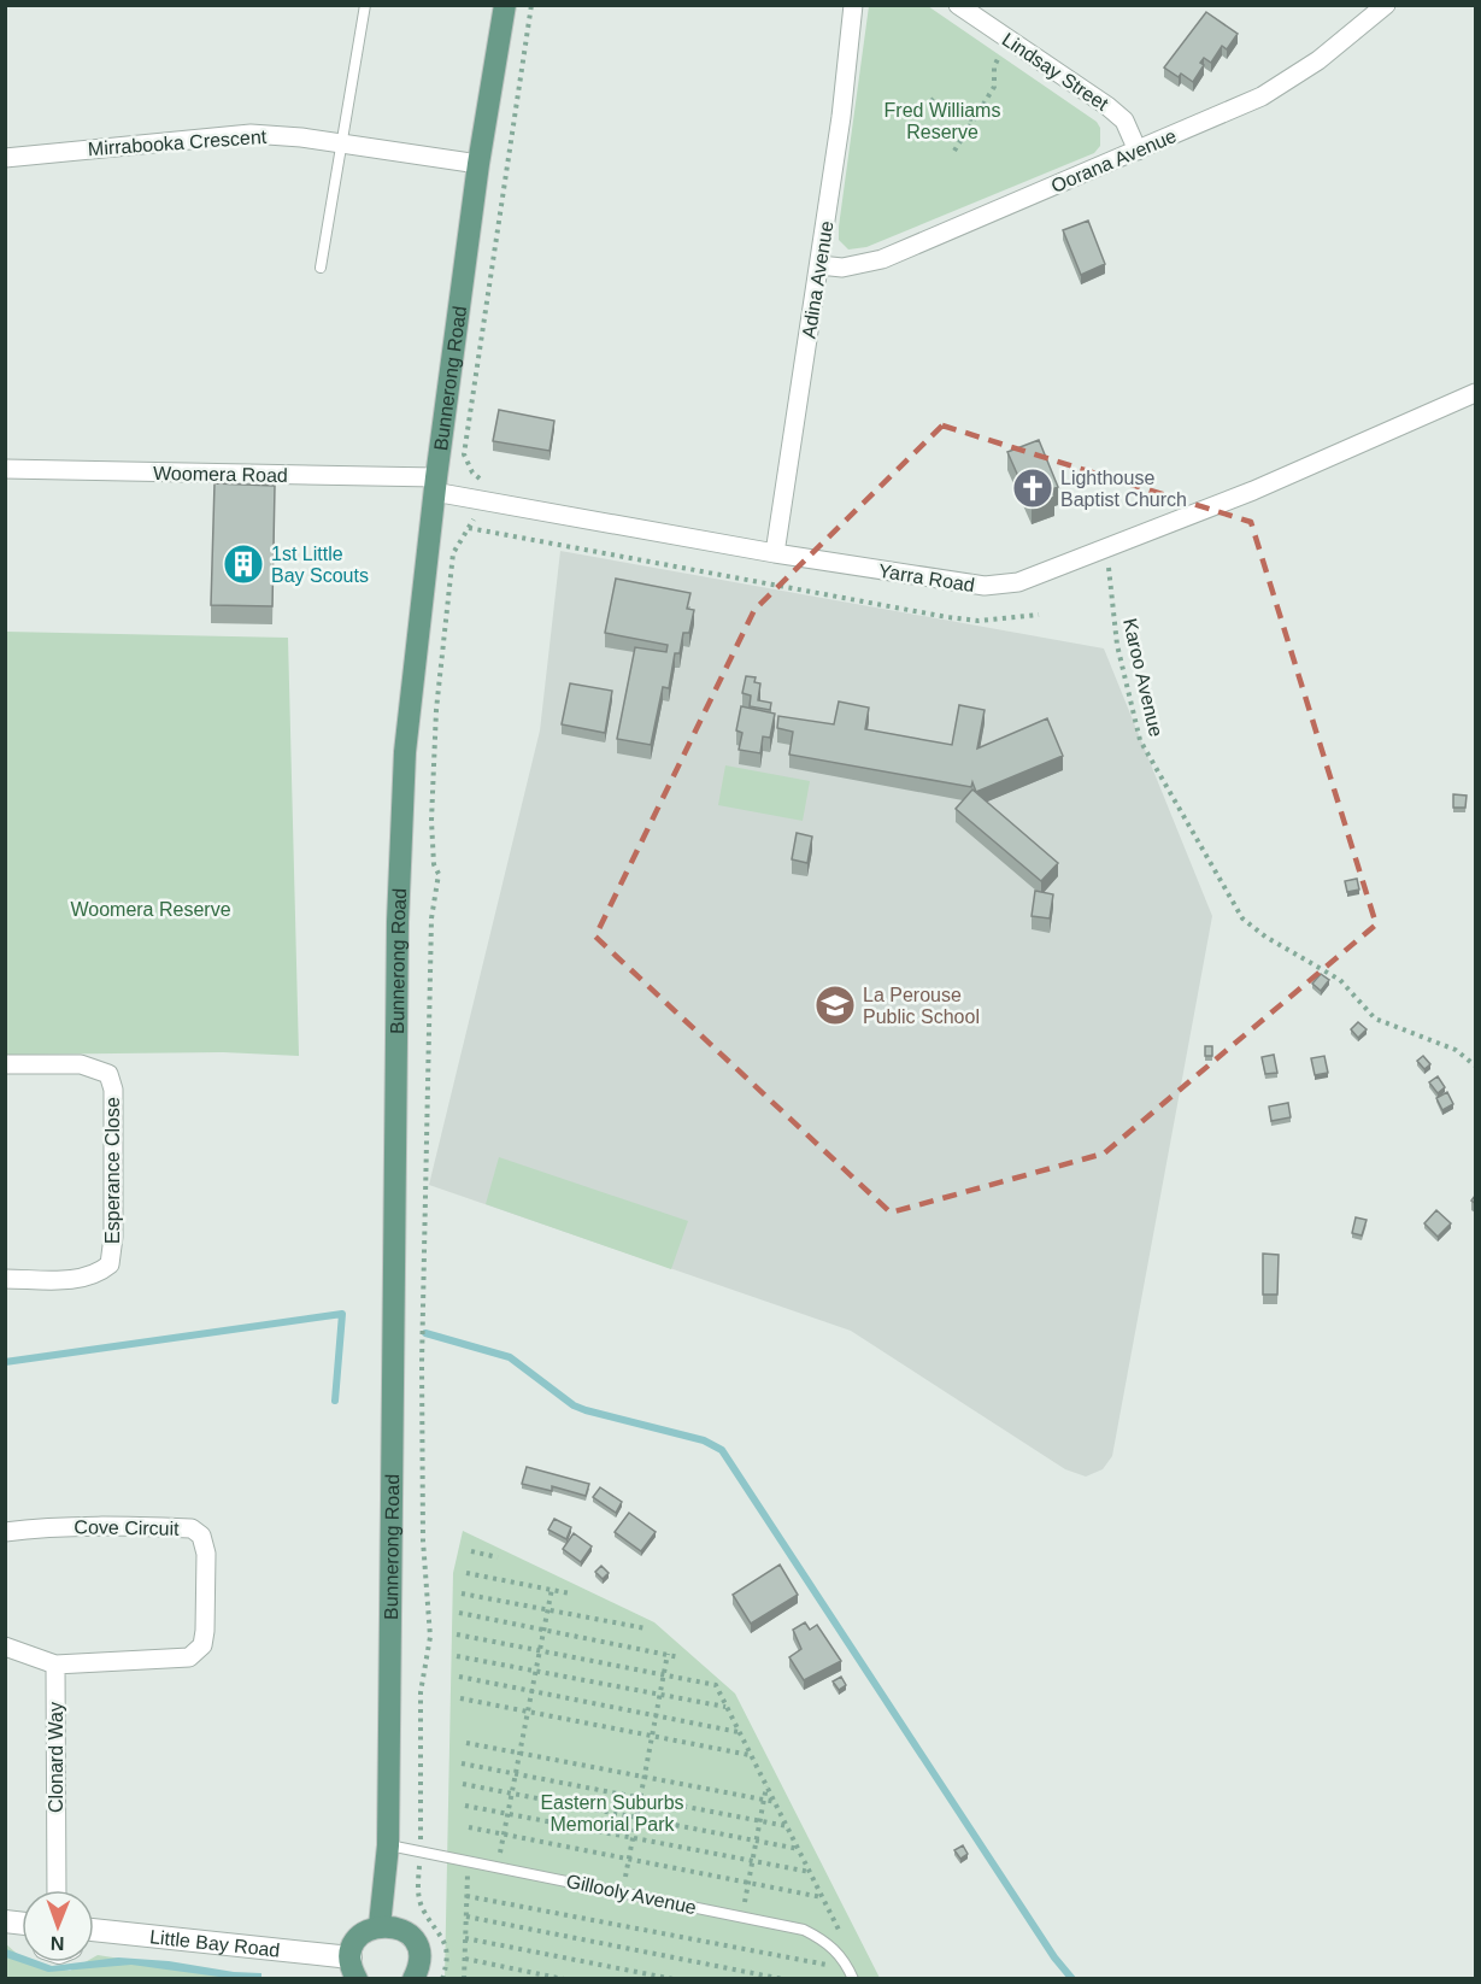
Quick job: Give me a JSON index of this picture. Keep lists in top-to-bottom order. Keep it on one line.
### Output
{"streets":{"main road":["Bunnerong Road"],"street":["Lindsay Street","Mirrabooka Crescent","Oorana Avenue","Adina Avenue","Woomera Road","Yarra Road","Esperance Close","Cove Circuit","Clonard Way","Little Bay Road"],"lane":["Gillooly Avenue"],"path":["Karoo Avenue"]},"crossings":[["Lindsay Street","Oorana Avenue"],["Mirrabooka Crescent","Bunnerong Road"],["Oorana Avenue","Adina Avenue"],["Adina Avenue","Yarra Road"],["Bunnerong Road","Woomera Road"],["Bunnerong Road","Yarra Road"],["Bunnerong Road","Gillooly Avenue"],["Woomera Road","Yarra Road"],["Yarra Road","Karoo Avenue"],["Cove Circuit","Clonard Way"]],"parks":["Fred Williams Reserve","Woomera Reserve","Eastern Suburbs Memorial Park"],"places":{"church":["Lighthouse Baptist Church"],"building":["1st Little Bay Scouts"],"school or university":["La Perouse Public School"]},"north":"bottom"}
